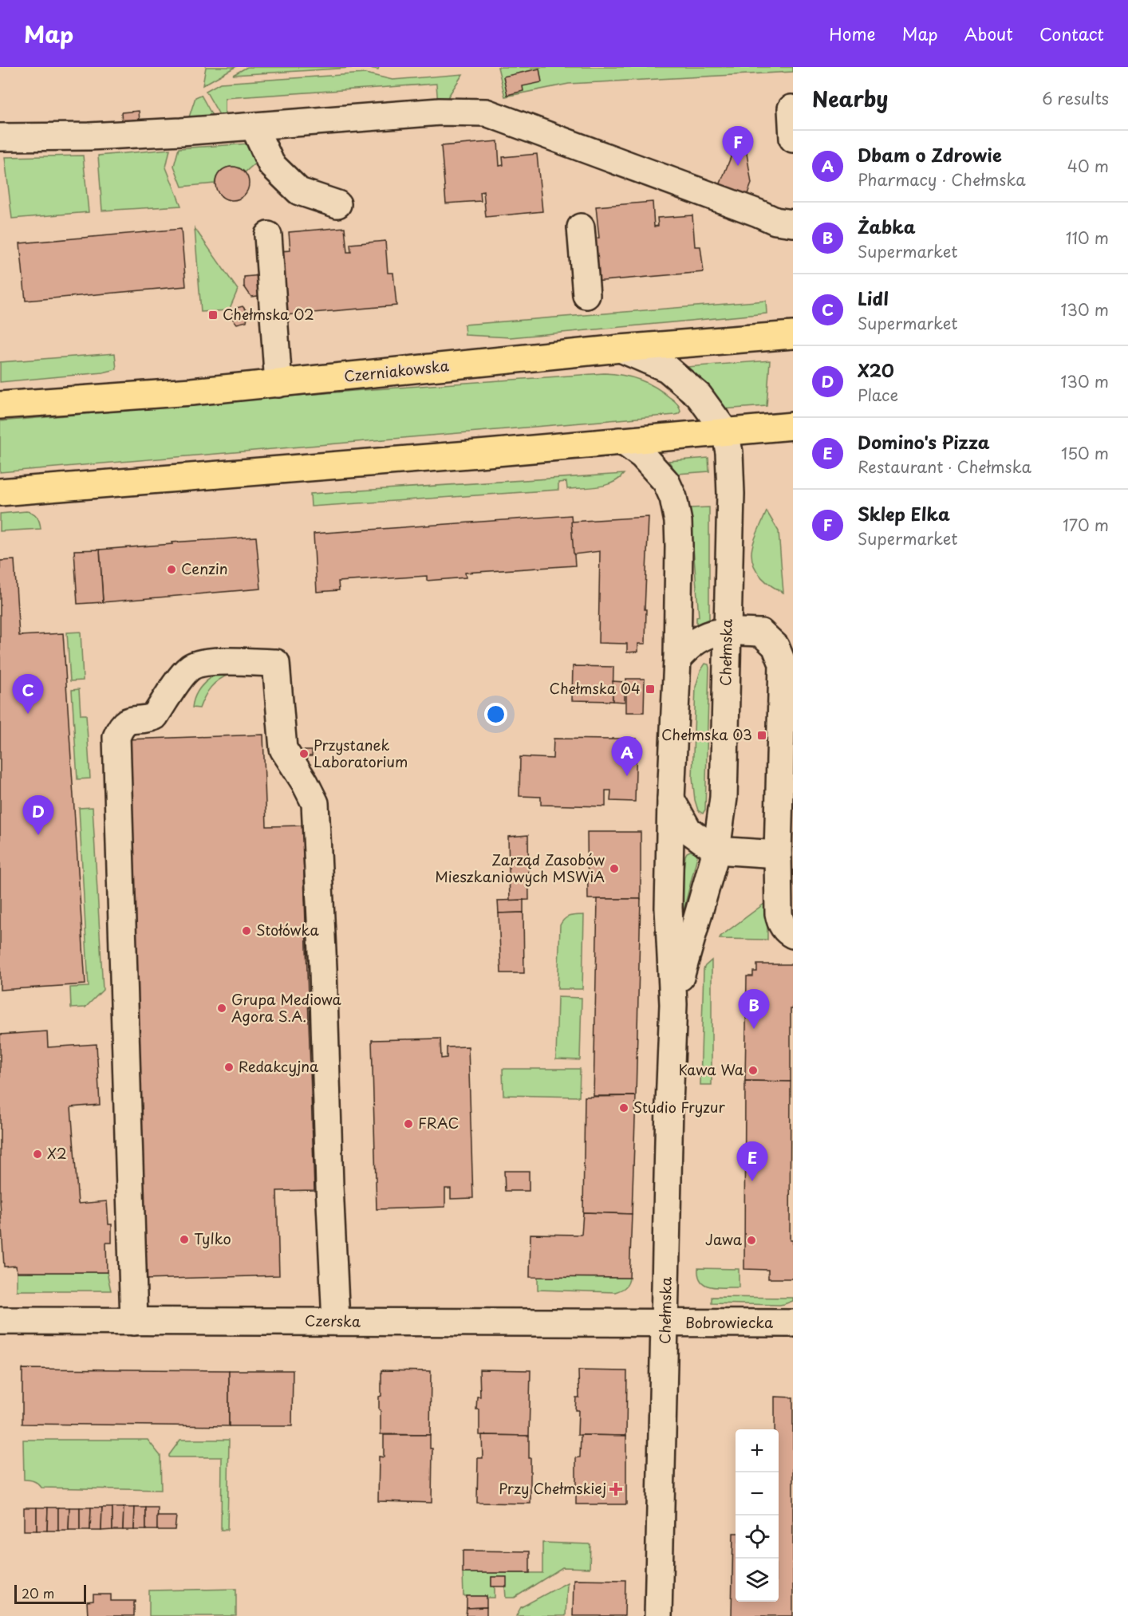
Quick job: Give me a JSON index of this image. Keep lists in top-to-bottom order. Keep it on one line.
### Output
{"streets":{"main road":["Czerniakowska"],"street":["Chełmska","Czerska","Bobrowiecka"]},"crossings":[["Czerniakowska","Chełmska"],["Chełmska","Czerska"],["Chełmska","Bobrowiecka"],["Czerska","Bobrowiecka"]],"places":{"transit":["Chełmska 02","Chełmska 04","Chełmska 03"],"other":["Cenzin","Przystanek Laboratorium","Zarząd Zasobów Mieszkaniowych MSWiA","Stołówka","Grupa Mediowa Agora S.A.","Redakcyjna","Kawa Wa","Studio Fryzur","FRAC","X2","Tylko","Jawa"],"health":["Przy Chełmskiej"]},"scale_bar":"20 m","page":{"header":"Map","nav":["Home","Map","About","Contact"],"heading":["Nearby","6 results"],"pins":["F","C","A","D","B","E"],"list":[{"mark":"A","name":"Dbam o Zdrowie","note":"Pharmacy · Chełmska","value":"40 m"},{"mark":"B","name":"Żabka","note":"Supermarket","value":"110 m"},{"mark":"C","name":"Lidl","note":"Supermarket","value":"130 m"},{"mark":"D","name":"X20","note":"Place","value":"130 m"},{"mark":"E","name":"Domino's Pizza","note":"Restaurant · Chełmska","value":"150 m"},{"mark":"F","name":"Sklep Elka","note":"Supermarket","value":"170 m"}],"map_buttons":["+","−"],"scale":"20 m"}}
